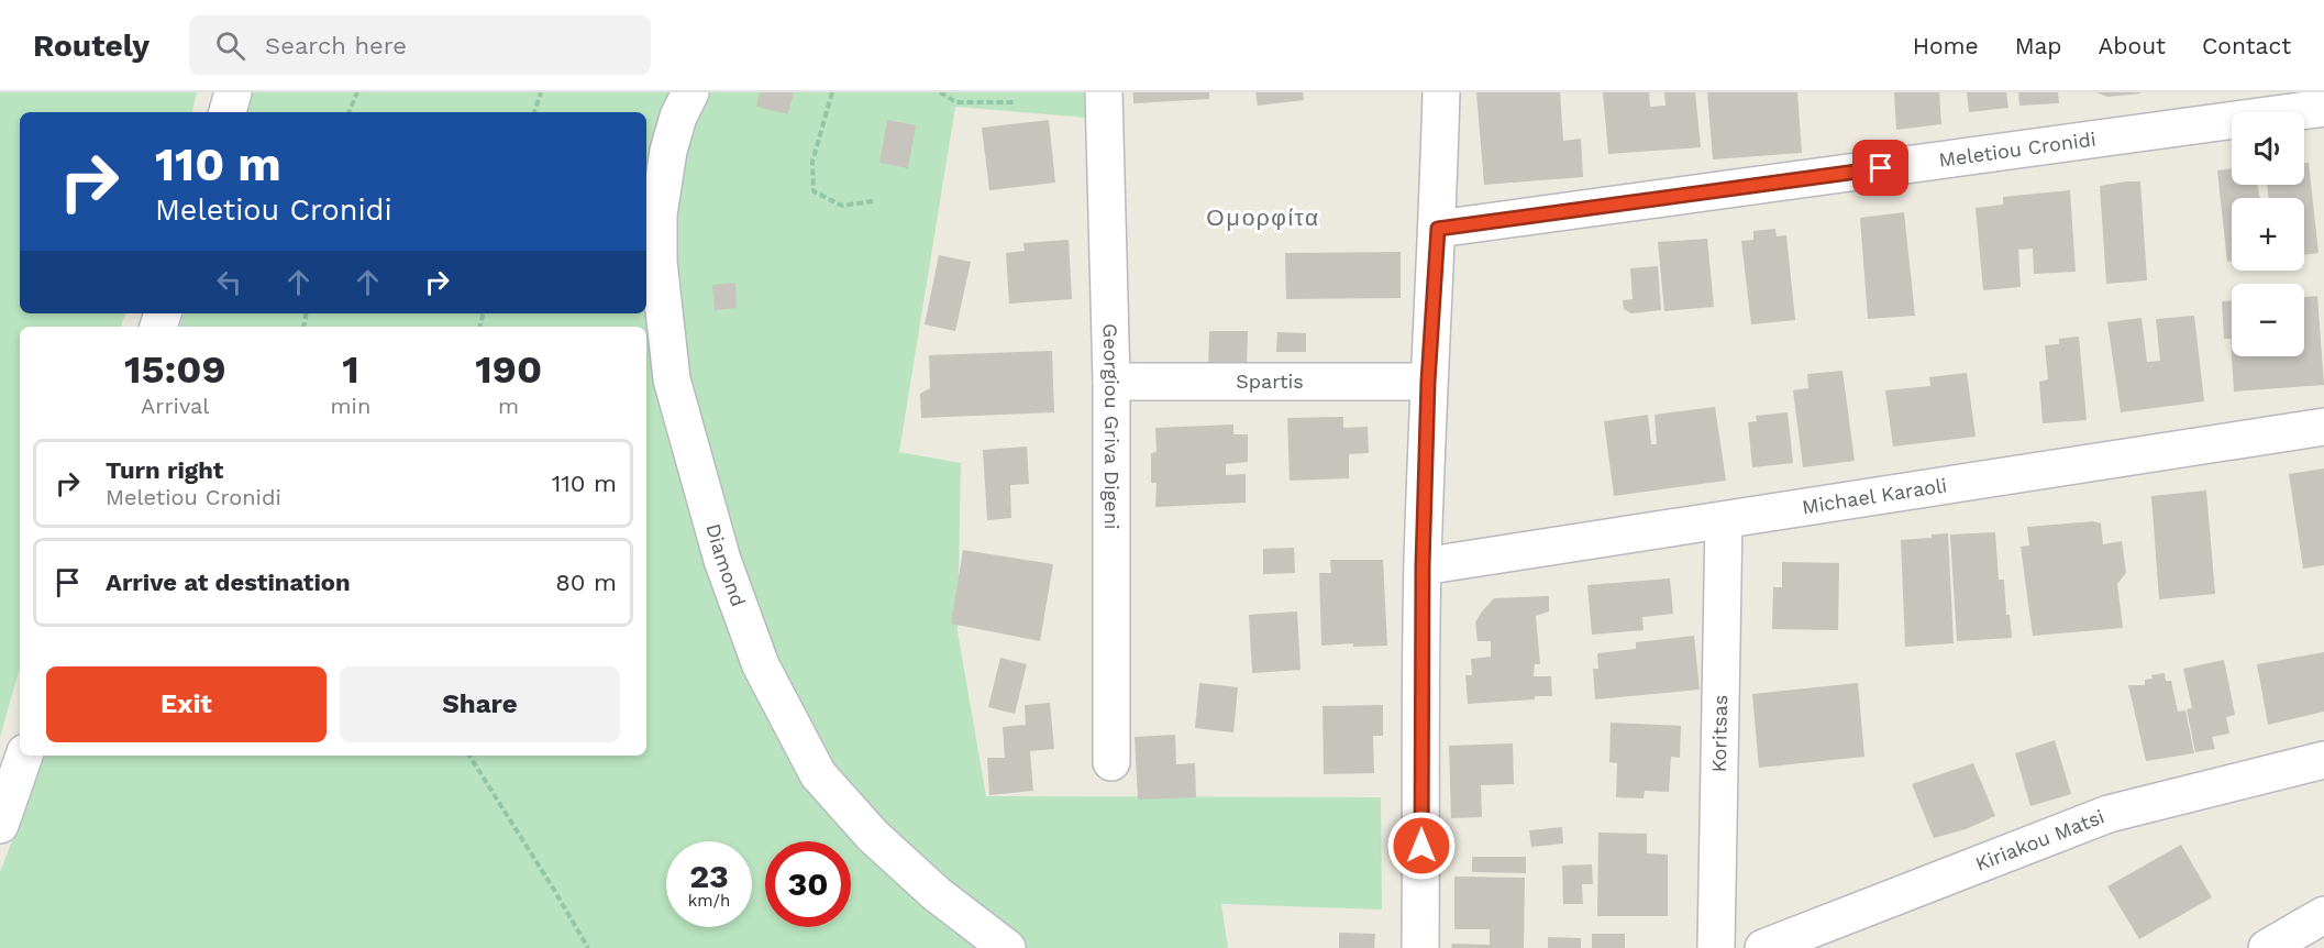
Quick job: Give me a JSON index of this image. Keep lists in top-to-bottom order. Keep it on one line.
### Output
{"streets":{"street":["Meletiou Cronidi","Spartis","Georgiou Griva Digeni","Michael Karaoli","Diamond","Koritsas","Kiriakou Matsi"]},"crossings":[["Spartis","Georgiou Griva Digeni"],["Michael Karaoli","Koritsas"]],"districts":["Ομορφίτα"],"page":{"header":"Routely","search":"Search here","nav":["Home","Map","About","Contact"],"map_buttons":["+","−"],"turn":["110 m","Meletiou Cronidi"],"eta":["15:09","Arrival","1","min","190","m"],"list":[{"name":"Turn right","note":"Meletiou Cronidi","value":"110 m"},{"name":"Arrive at destination","value":"80 m"}],"buttons":["Exit","Share"],"speed":"23 km/h","limit":"30"}}
